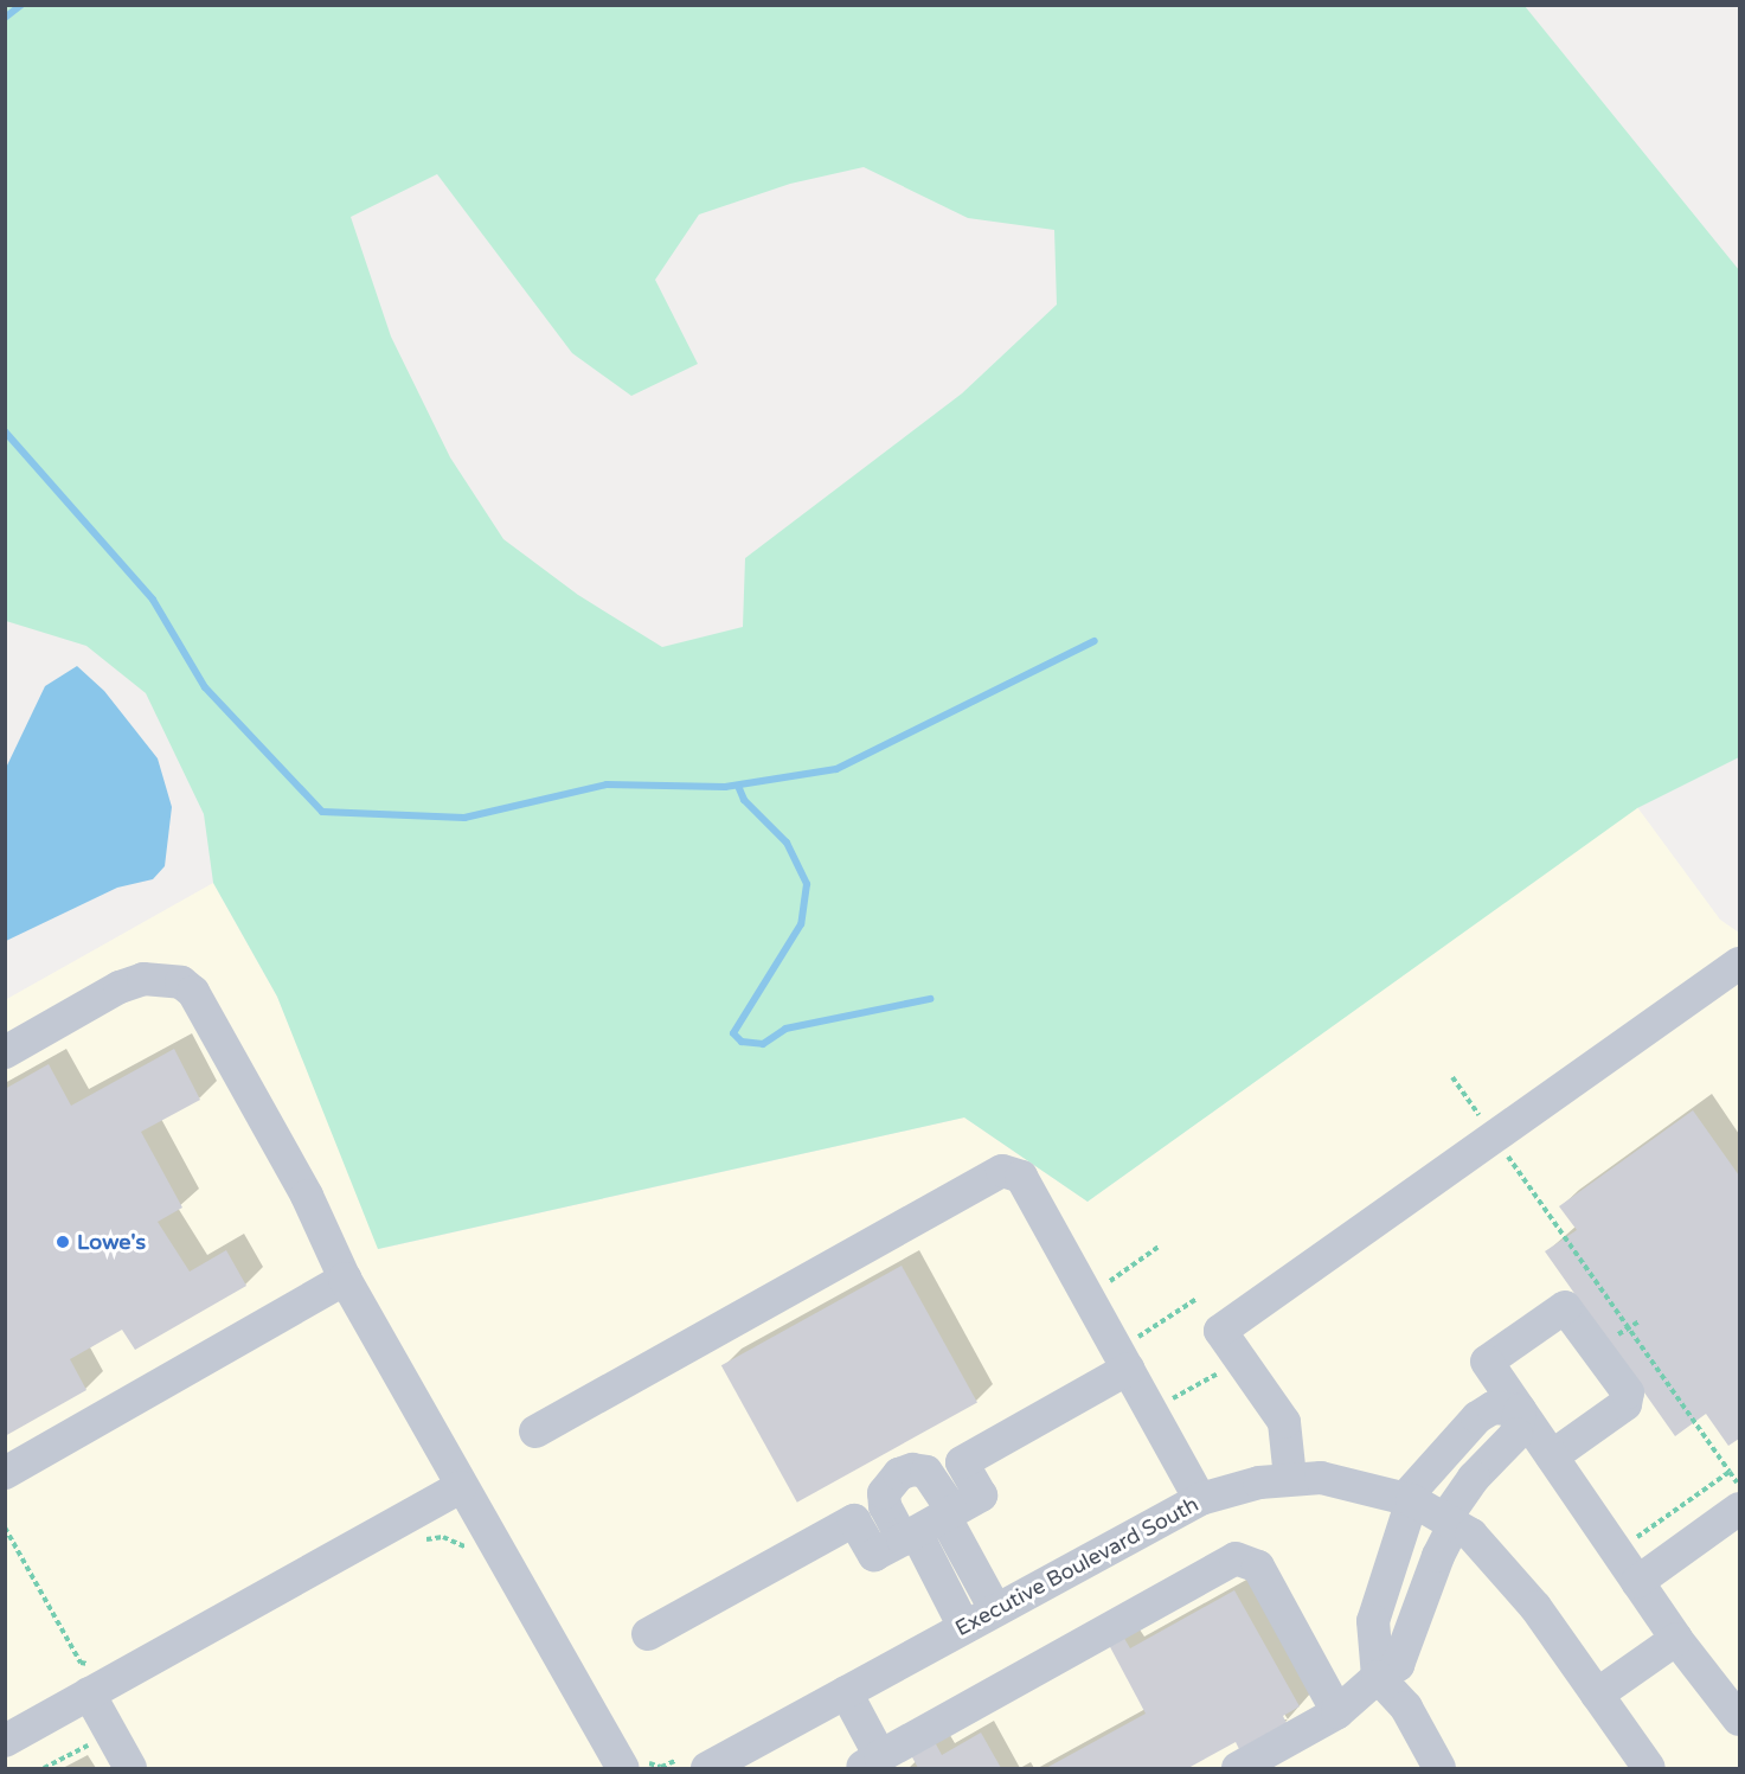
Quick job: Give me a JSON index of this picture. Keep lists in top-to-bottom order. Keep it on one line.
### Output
{"streets":{"street":["Executive Boulevard South"]},"places":["Lowe's"]}
